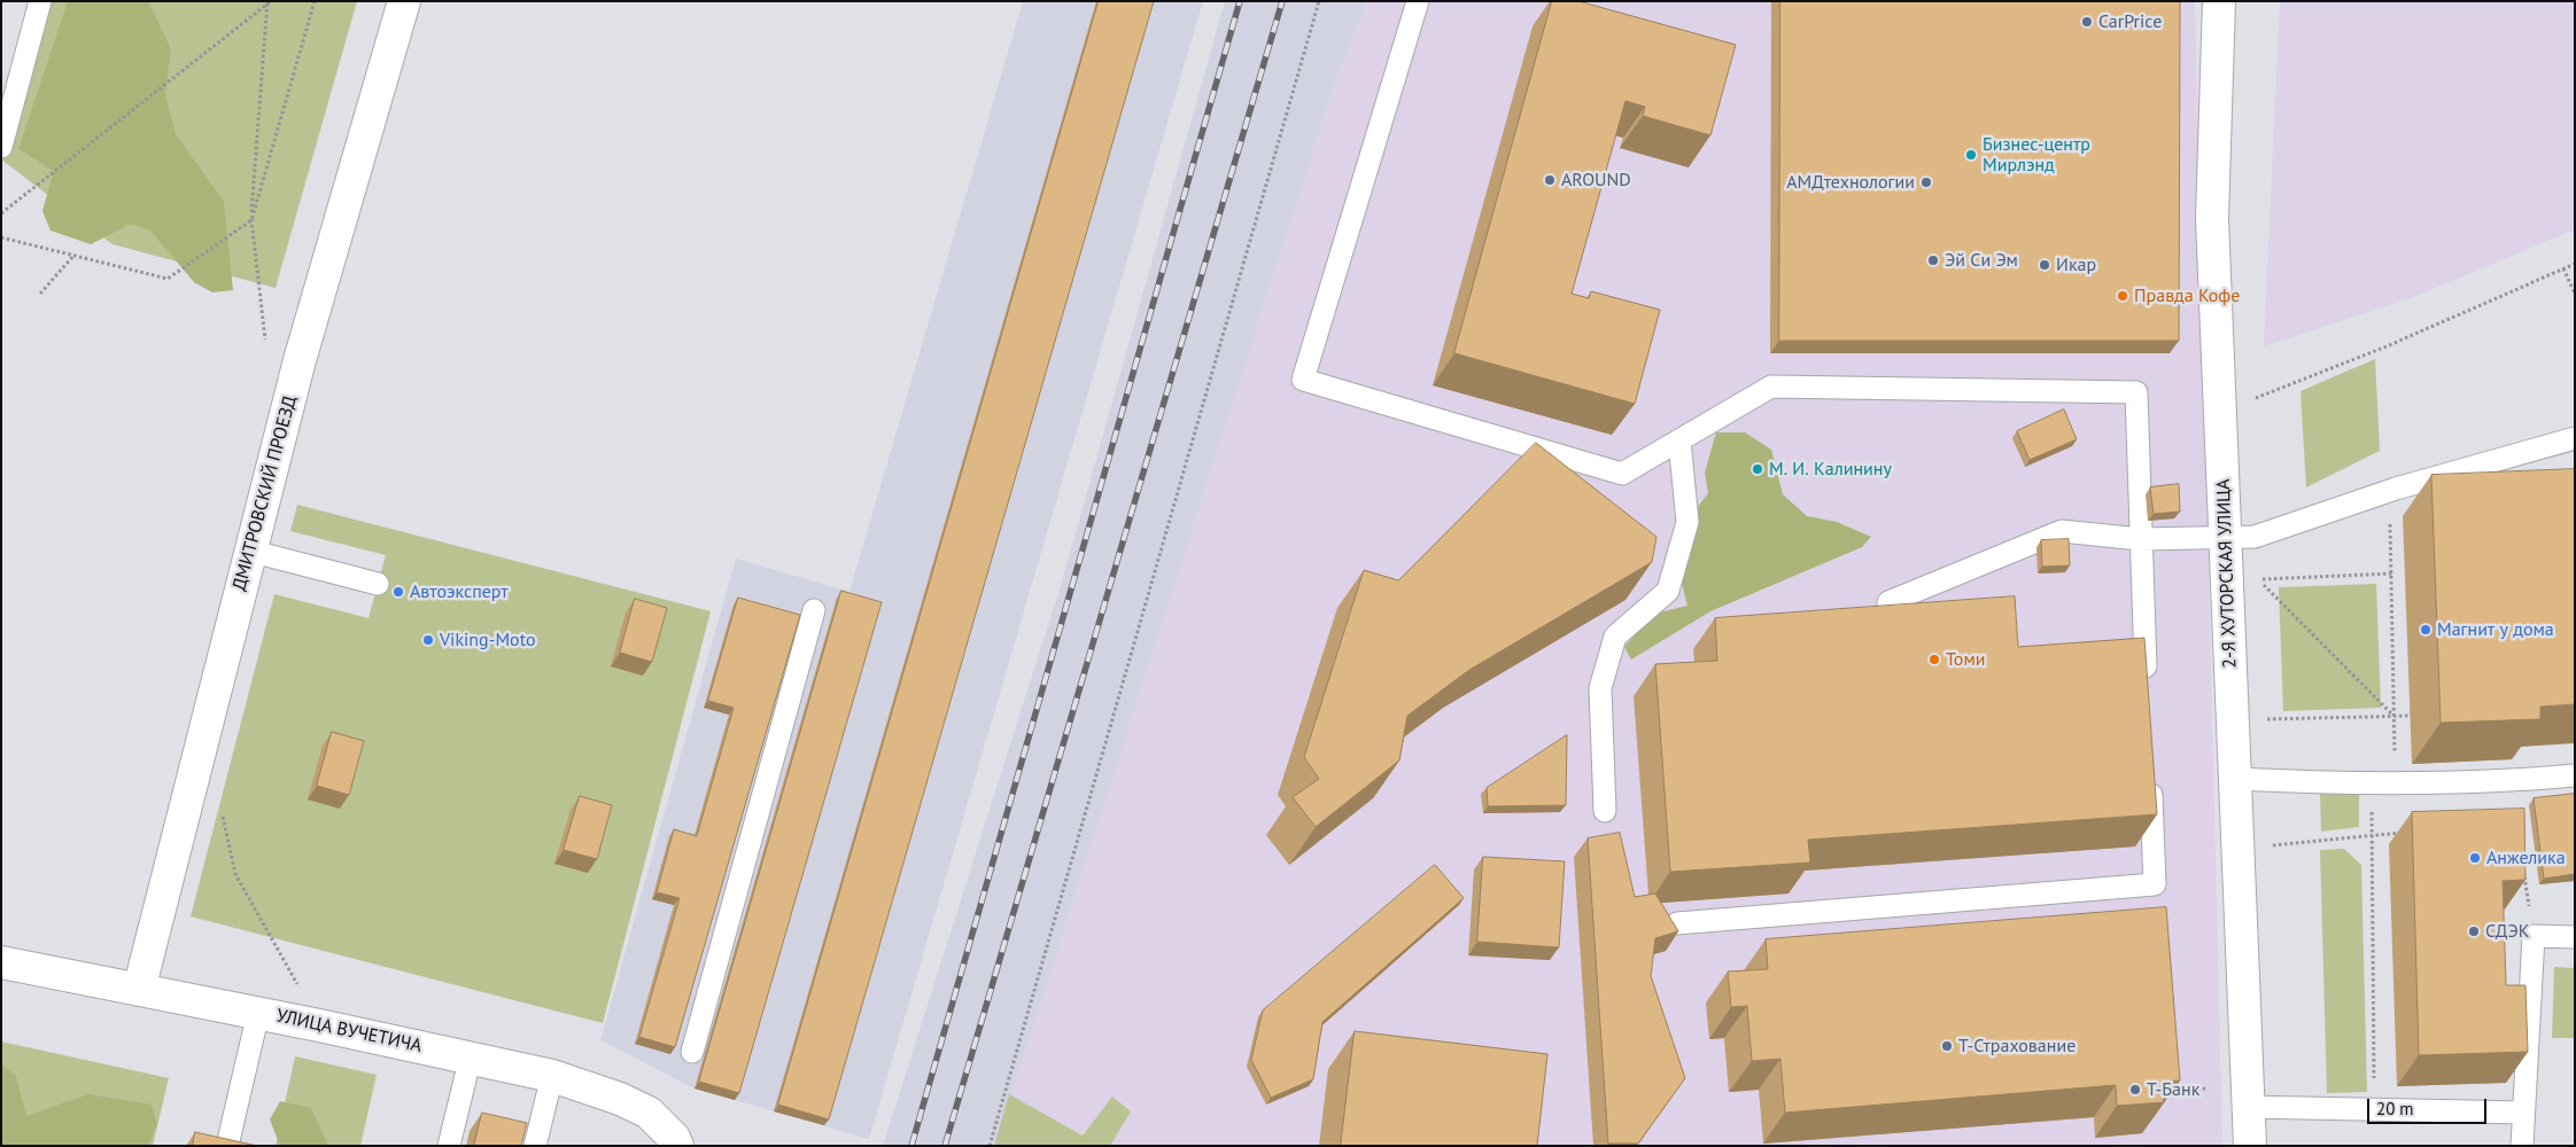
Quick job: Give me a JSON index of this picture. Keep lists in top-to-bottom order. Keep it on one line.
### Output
{"streets":{"street":["ДМИТРОВСКИЙ ПРОЕЗД","2-Я ХУТОРСКАЯ УЛИЦА","УЛИЦА ВУЧЕТИЧА"]},"crossings":[["ДМИТРОВСКИЙ ПРОЕЗД","УЛИЦА ВУЧЕТИЧА"]],"places":["CarPrice","Бизнес-центр Мирлэнд","AROUND","АМДтехнологии","Эй Си Эм","Икар","Правда Кофе","М. И. Калинину","Автоэксперт","Магнит у дома","Viking-Moto","Томи","Анжелика","СДЭК","Т‑Страхование","Т-Банк"],"scale_bar":"20 m"}
